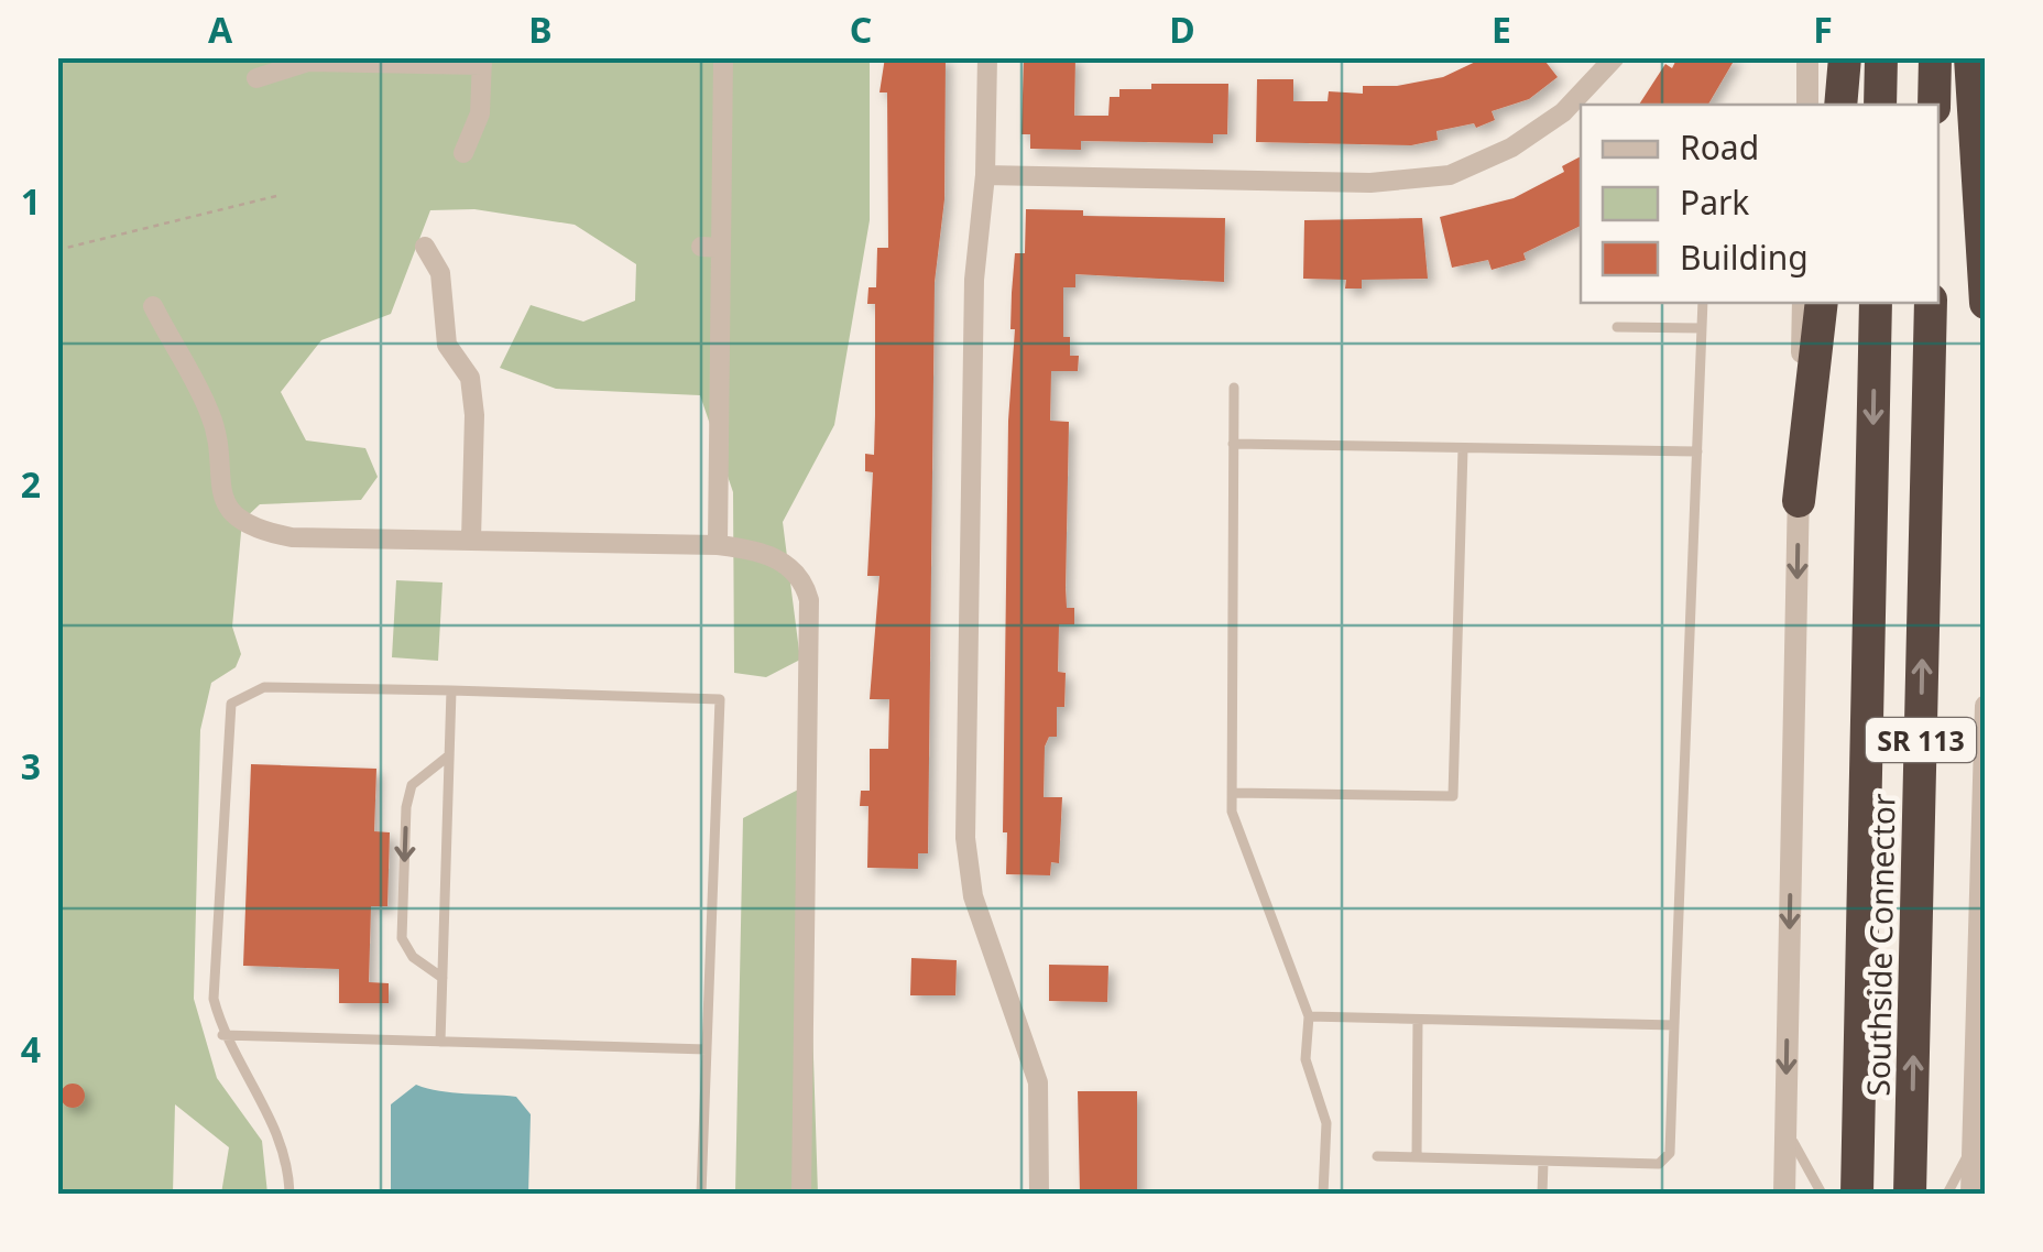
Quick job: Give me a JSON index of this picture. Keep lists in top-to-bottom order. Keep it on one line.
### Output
{"streets":{"highway":["SR 113","Southside Connector"]},"legend":["Road","Park","Building"],"grid":{"columns":["A","B","C","D","E","F"],"rows":["1","2","3","4"]}}
